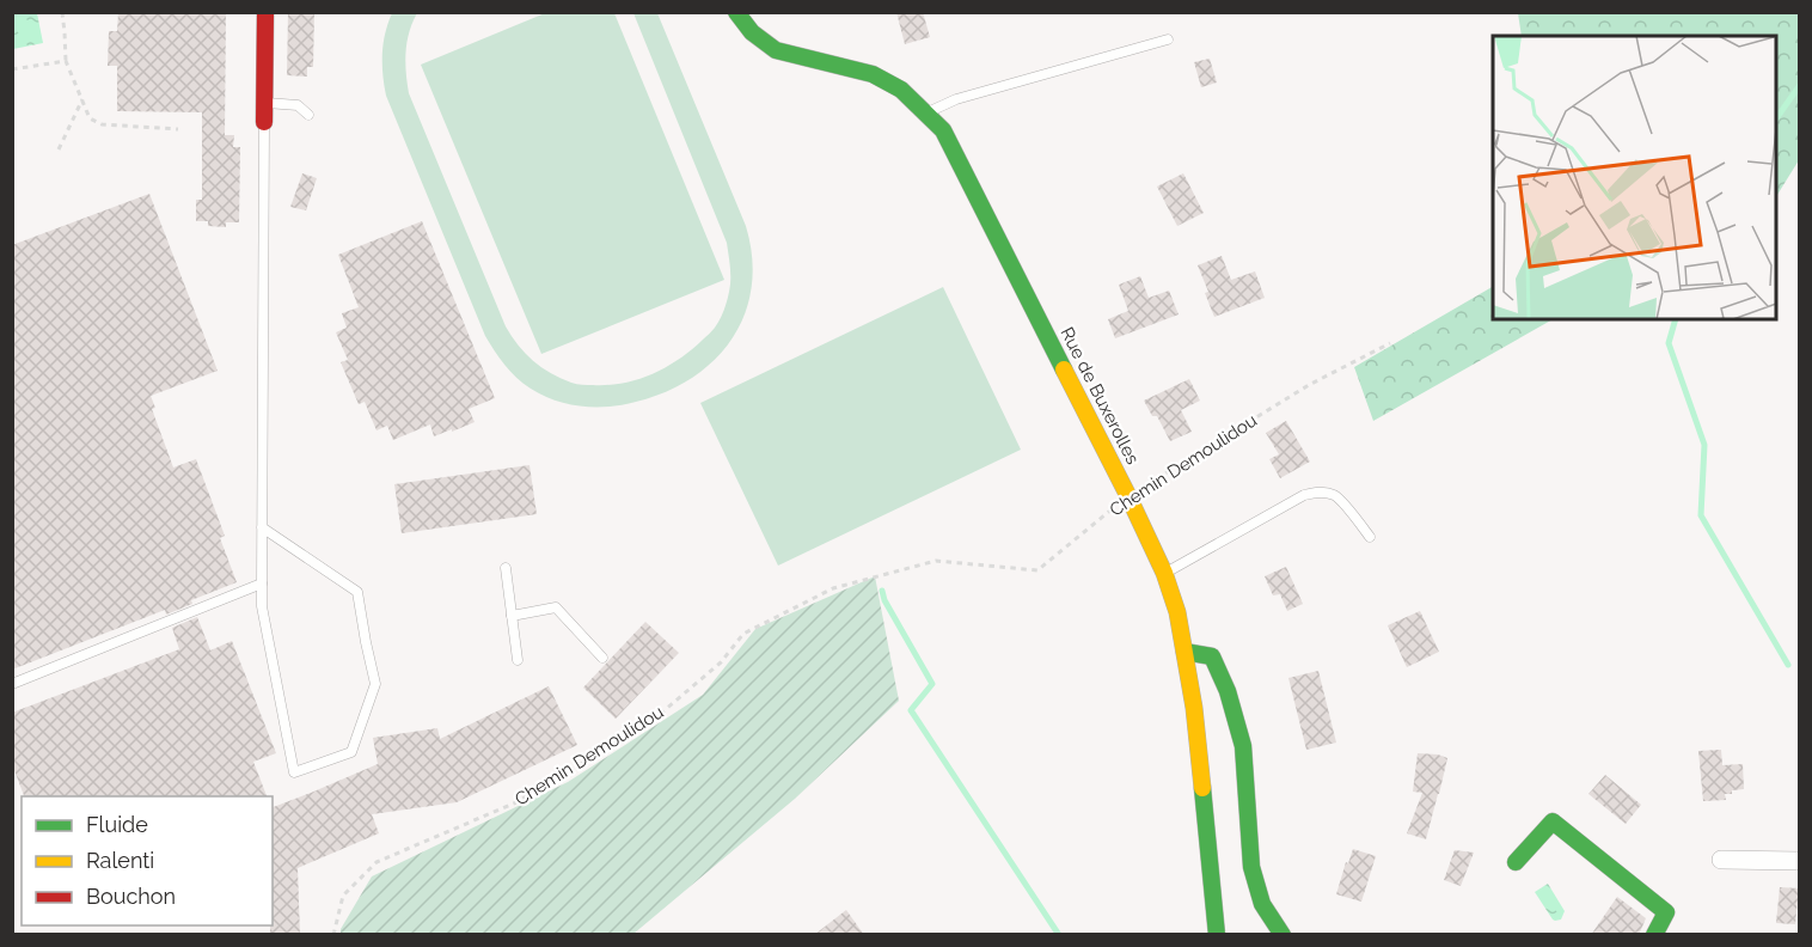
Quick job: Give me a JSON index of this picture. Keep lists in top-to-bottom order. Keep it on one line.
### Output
{"streets":{"street":["Rue de Buxerolles"],"path":["Chemin Demoulidou"]},"crossings":[["Rue de Buxerolles","Chemin Demoulidou"]],"legend":["Fluide","Ralenti","Bouchon"]}
